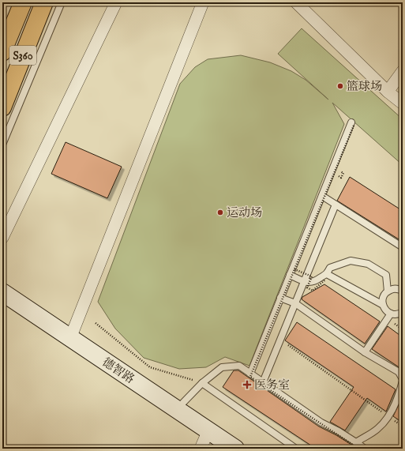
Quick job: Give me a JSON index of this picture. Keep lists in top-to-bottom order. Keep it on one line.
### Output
{"streets":{"main road":["S360"],"street":["德智路"]},"places":{"other":["篮球场","运动场"],"health":["医务室"]}}
